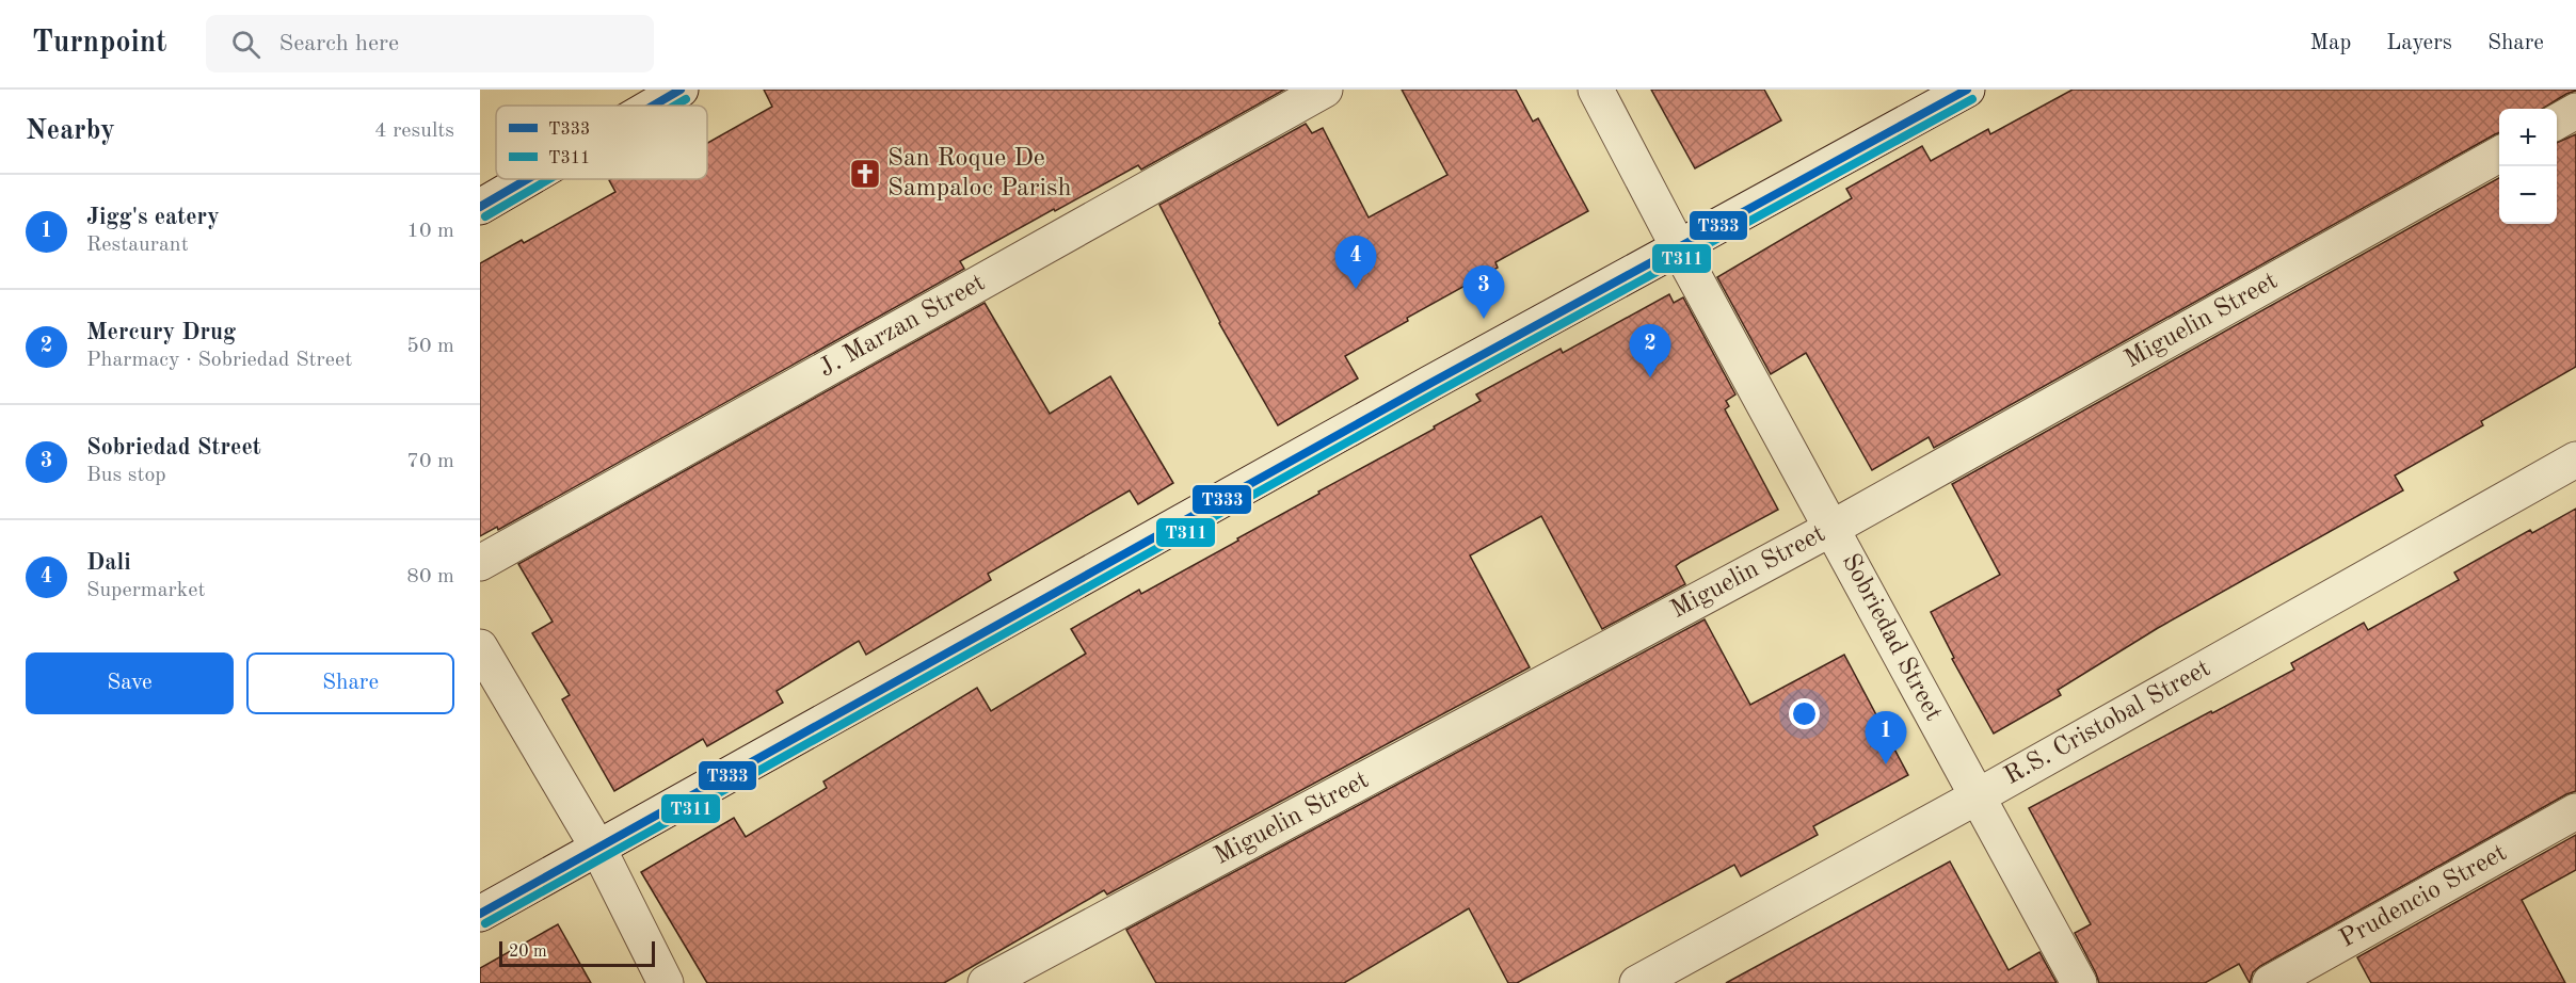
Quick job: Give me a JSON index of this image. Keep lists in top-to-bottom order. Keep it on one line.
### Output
{"streets":{"street":["Miguelin Street","J. Marzan Street","Sobriedad Street","R.S. Cristobal Street","Prudencio Street"]},"crossings":[["Miguelin Street","Sobriedad Street"],["Sobriedad Street","R.S. Cristobal Street"]],"places":{"church":["San Roque De Sampaloc Parish"]},"lines":["transit line T333","transit line T311"],"legend":["T333","T311"],"scale_bar":"20 m","page":{"header":"Turnpoint","search":"Search here","nav":["Map","Layers","Share"],"heading":["Nearby","4 results"],"map_buttons":["+","−"],"list":[{"mark":"1","name":"Jigg's eatery","note":"Restaurant","value":"10 m"},{"mark":"2","name":"Mercury Drug","note":"Pharmacy · Sobriedad Street","value":"50 m"},{"mark":"3","name":"Sobriedad Street","note":"Bus stop","value":"70 m"},{"mark":"4","name":"Dali","note":"Supermarket","value":"80 m"}],"pins":["4","3","2","1"],"buttons":["Save","Share"],"scale":"20 m"}}
